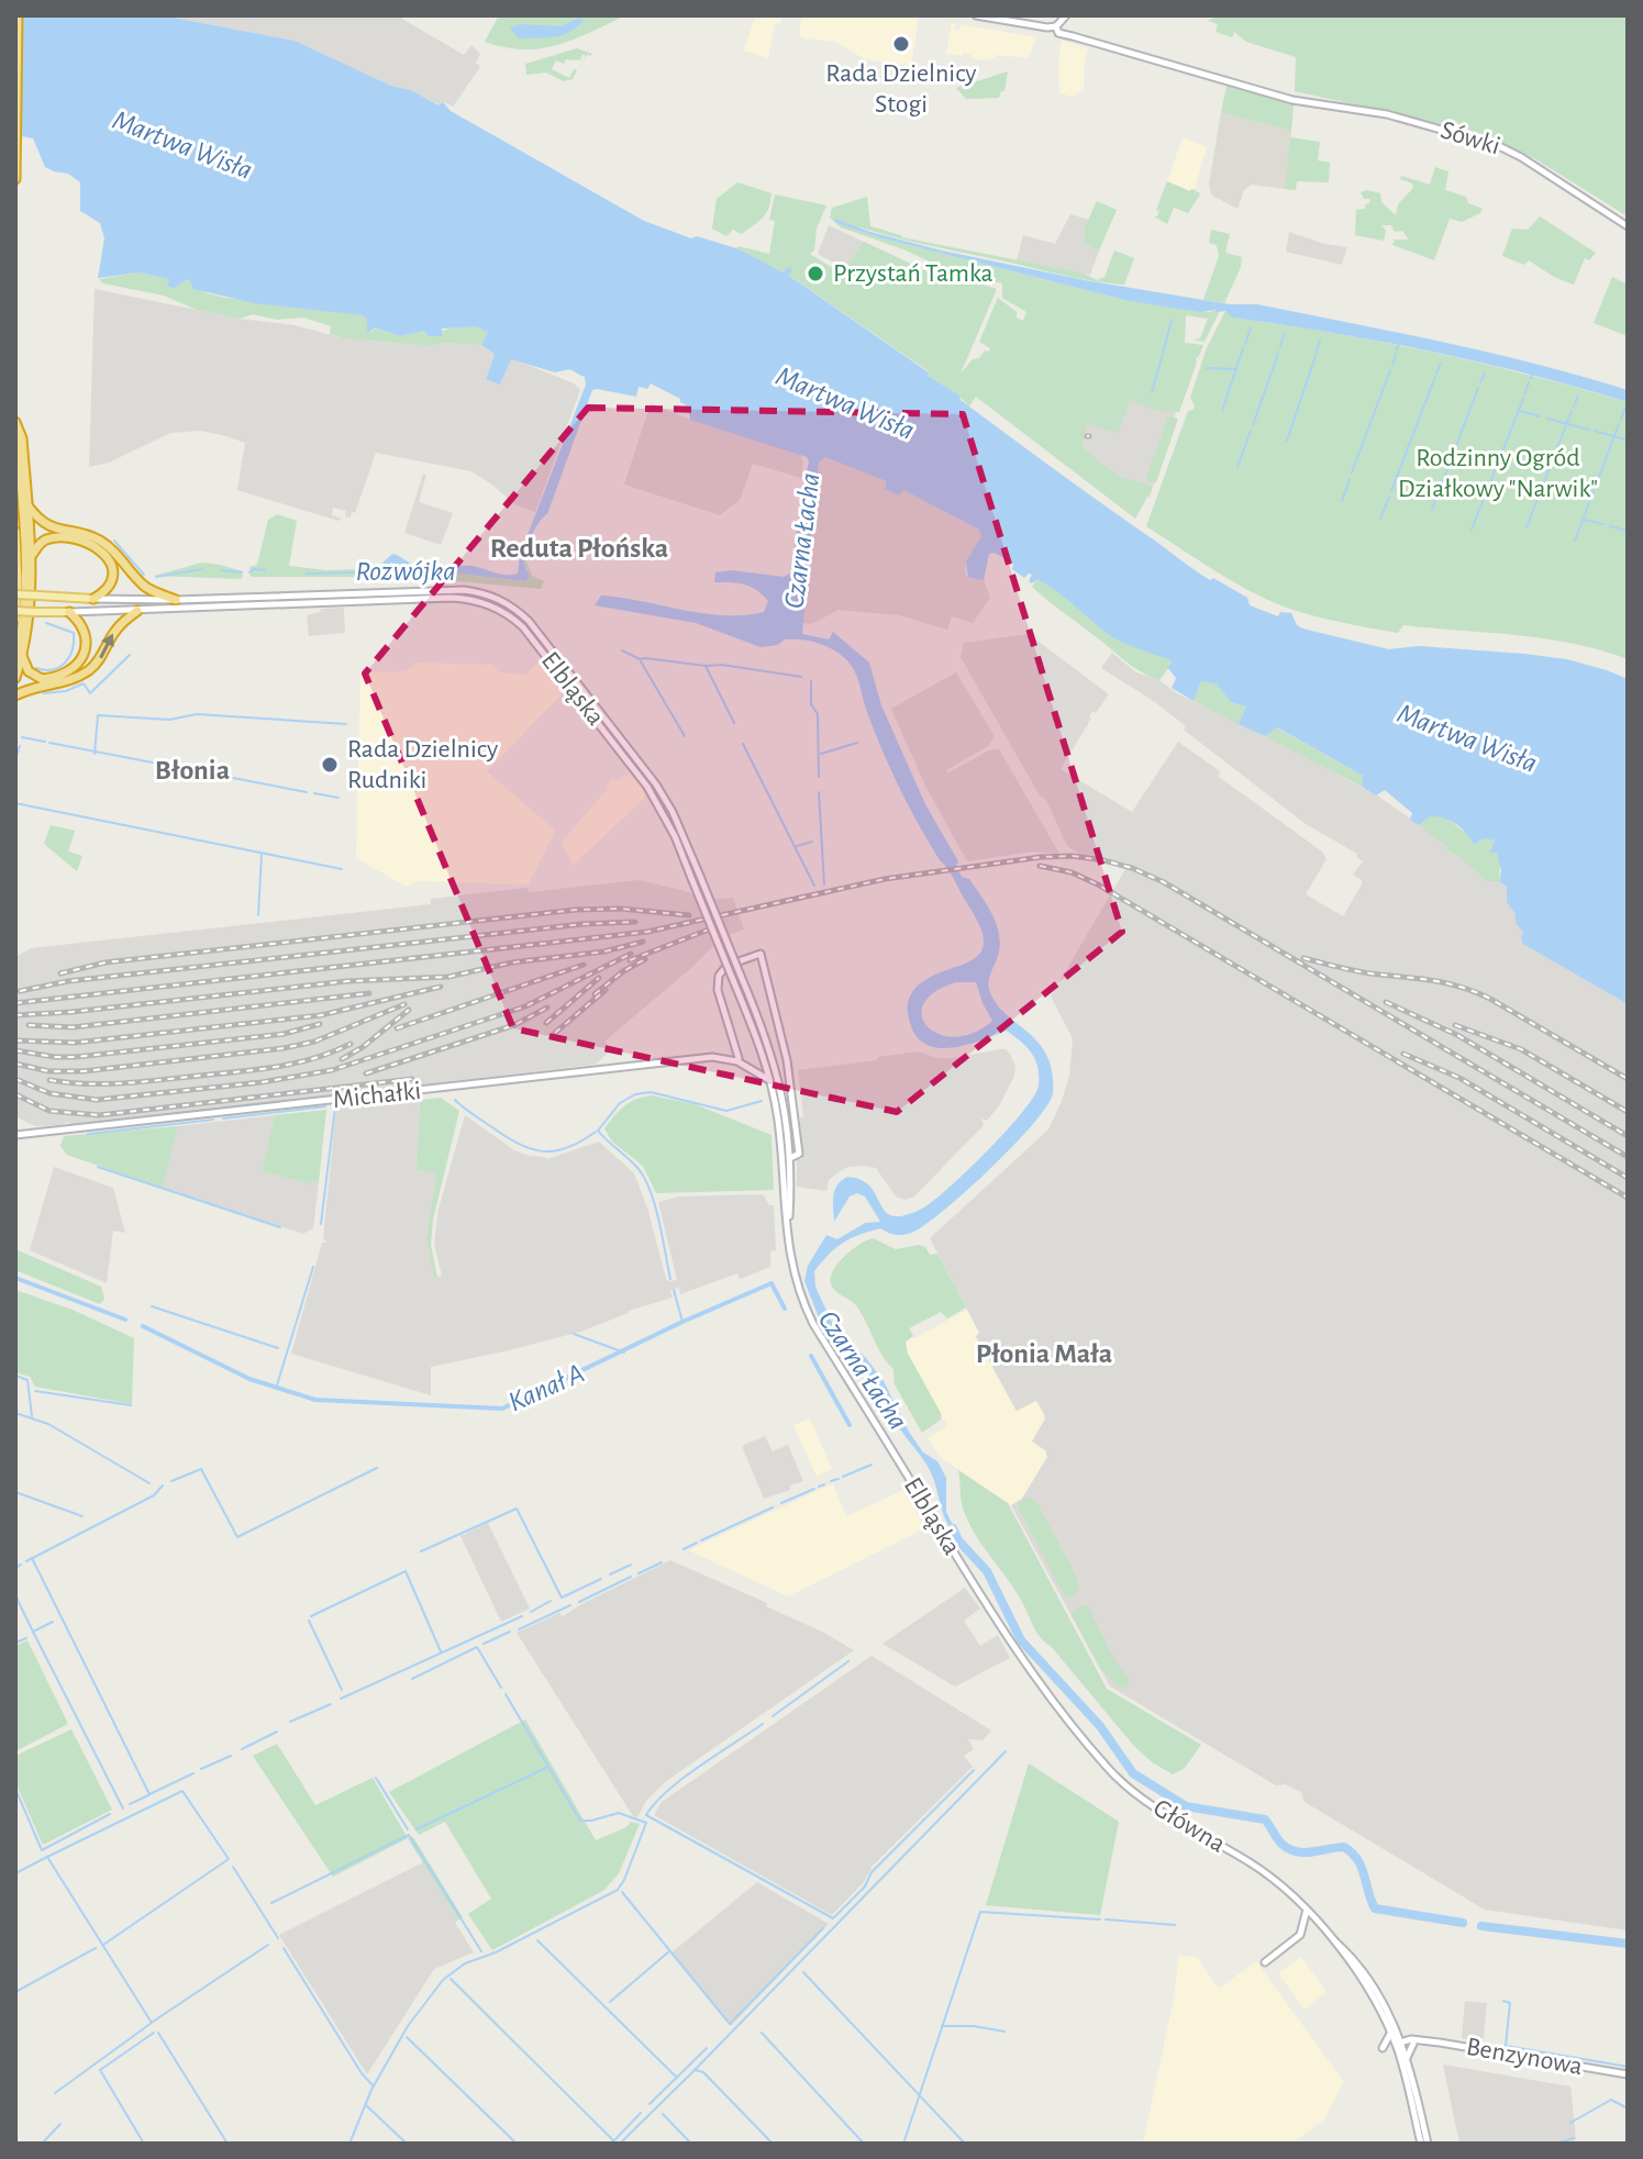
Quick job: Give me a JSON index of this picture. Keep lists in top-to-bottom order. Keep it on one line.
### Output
{"streets":{"main road":["Sówki","Elbląska","Michałki","Główna","Benzynowa"]},"crossings":[["Elbląska","Główna"],["Główna","Benzynowa"]],"districts":["Reduta Płońska","Błonia","Płonia Mała"],"water":["Martwa Wisła","Czarna Łacha","Rozwójka","Kanał A"],"parks":["Rodzinny Ogród Działkowy \"Narwik\""],"places":["Rada Dzielnicy Stogi","Przystań Tamka","Rada Dzielnicy Rudniki"]}
